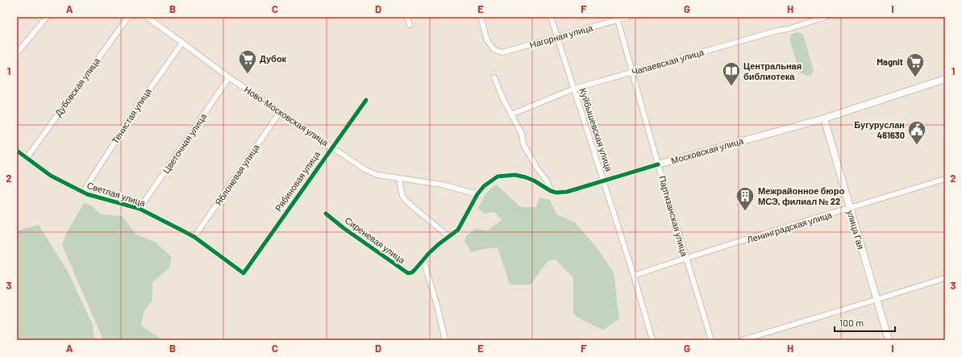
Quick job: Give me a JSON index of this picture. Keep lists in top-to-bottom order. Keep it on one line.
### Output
{"streets":{"main road":["Московская улица","улица Гая"],"street":["Нагорная улица","Чапаевская улица","Дубовская улица","Тенистая улица","Ново-Московская улица","Куйбышевская улица","Цветочная улица","Яблоневая улица","Рябиновая улица","Светлая улица","Партизанская улица","Ленинградская улица","Сиреневая улица"]},"crossings":[["Нагорная улица","Куйбышевская улица"],["Нагорная улица","Партизанская улица"],["Чапаевская улица","Куйбышевская улица"],["Чапаевская улица","Партизанская улица"],["Дубовская улица","Светлая улица"],["Тенистая улица","Ново-Московская улица"],["Тенистая улица","Светлая улица"],["Ново-Московская улица","Цветочная улица"],["Ново-Московская улица","Московская улица"],["Ново-Московская улица","Яблоневая улица"],["Ново-Московская улица","Рябиновая улица"],["Куйбышевская улица","Московская улица"],["Куйбышевская улица","Ленинградская улица"],["Цветочная улица","Светлая улица"],["Московская улица","Партизанская улица"],["Московская улица","улица Гая"],["Московская улица","Сиреневая улица"],["Яблоневая улица","Светлая улица"],["Рябиновая улица","Светлая улица"],["Партизанская улица","Ленинградская улица"],["Ленинградская улица","улица Гая"]],"places":{"supermarket":["Дубок","Magnit"],"library":["Центральная библиотека"],"public building":["Бугуруслан 461630"],"building":["Межрайонное бюро МСЭ, филиал № 22"]},"scale_bar":"100 m","grid":{"columns":["A","B","C","D","E","F","G","H","I"],"rows":["1","2","3"]}}
